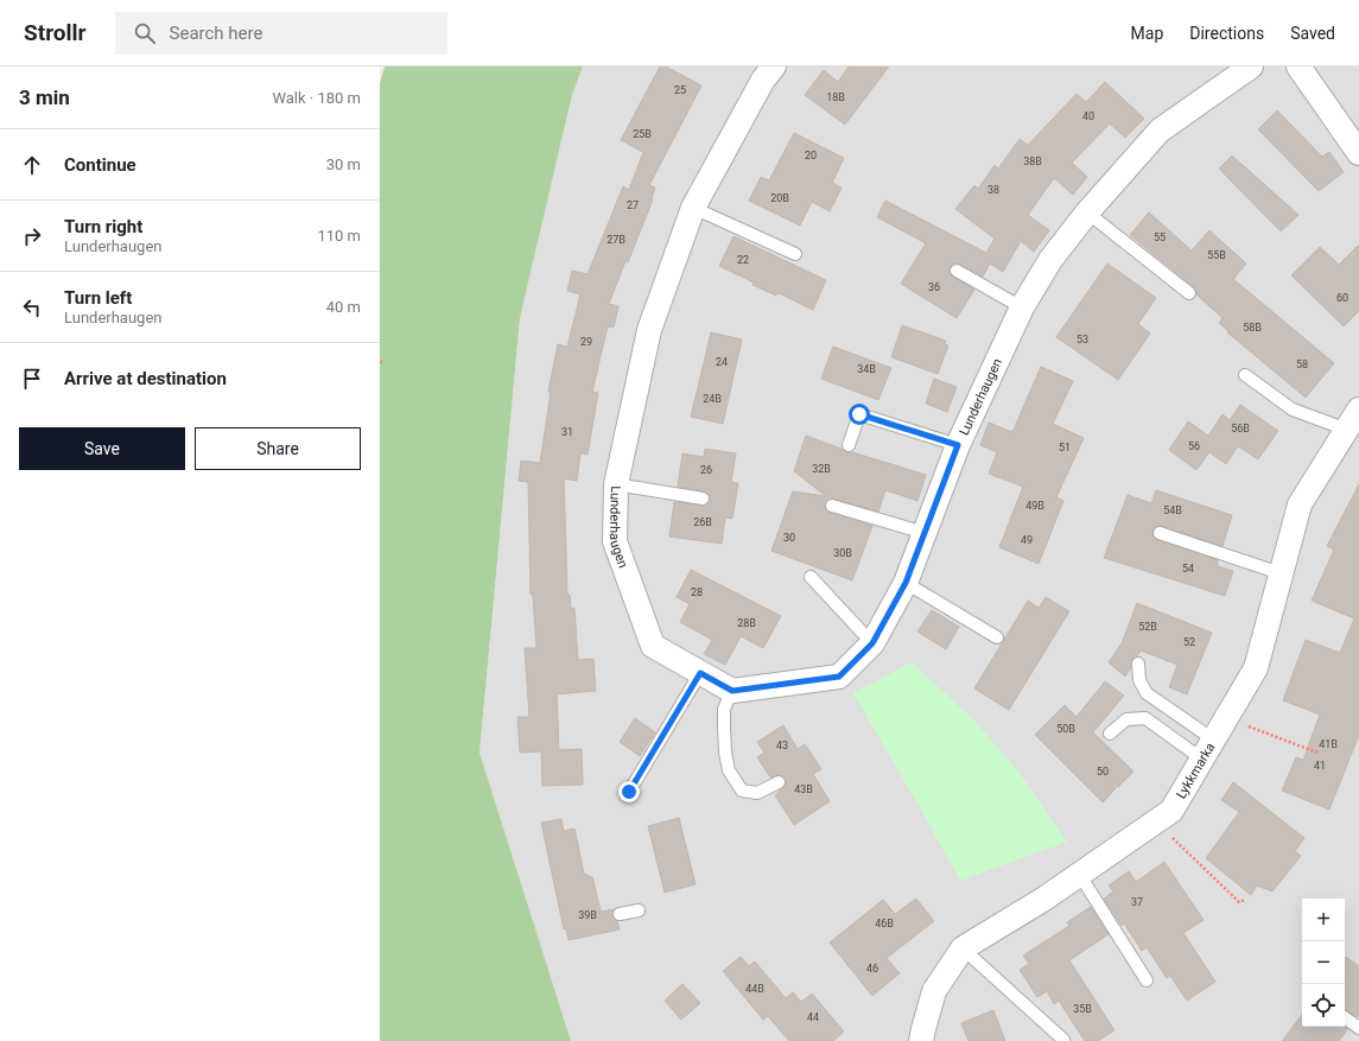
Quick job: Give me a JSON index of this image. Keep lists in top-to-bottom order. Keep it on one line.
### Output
{"streets":{"street":["Lunderhaugen","Lykkmarka"]},"house_numbers":["25","18B","40","25B","20","38B","38","20B","27","55","27B","55B","22","36","60","58B","53","29","24","58","34B","24B","56B","31","56","51","32B","26","49B","54B","26B","30","49","30B","54","28","28B","52B","52","50B","41B","43","41","50","43B","37","39B","46B","46","44B","35B","44"],"page":{"header":"Strollr","search":"Search here","nav":["Map","Directions","Saved"],"heading":["3 min","Walk · 180 m"],"list":[["Continue","30 m"],["Turn right","Lunderhaugen","110 m"],["Turn left","Lunderhaugen","40 m"],"Arrive at destination"],"buttons":["Save","Share"],"map_buttons":["+","−"]}}
